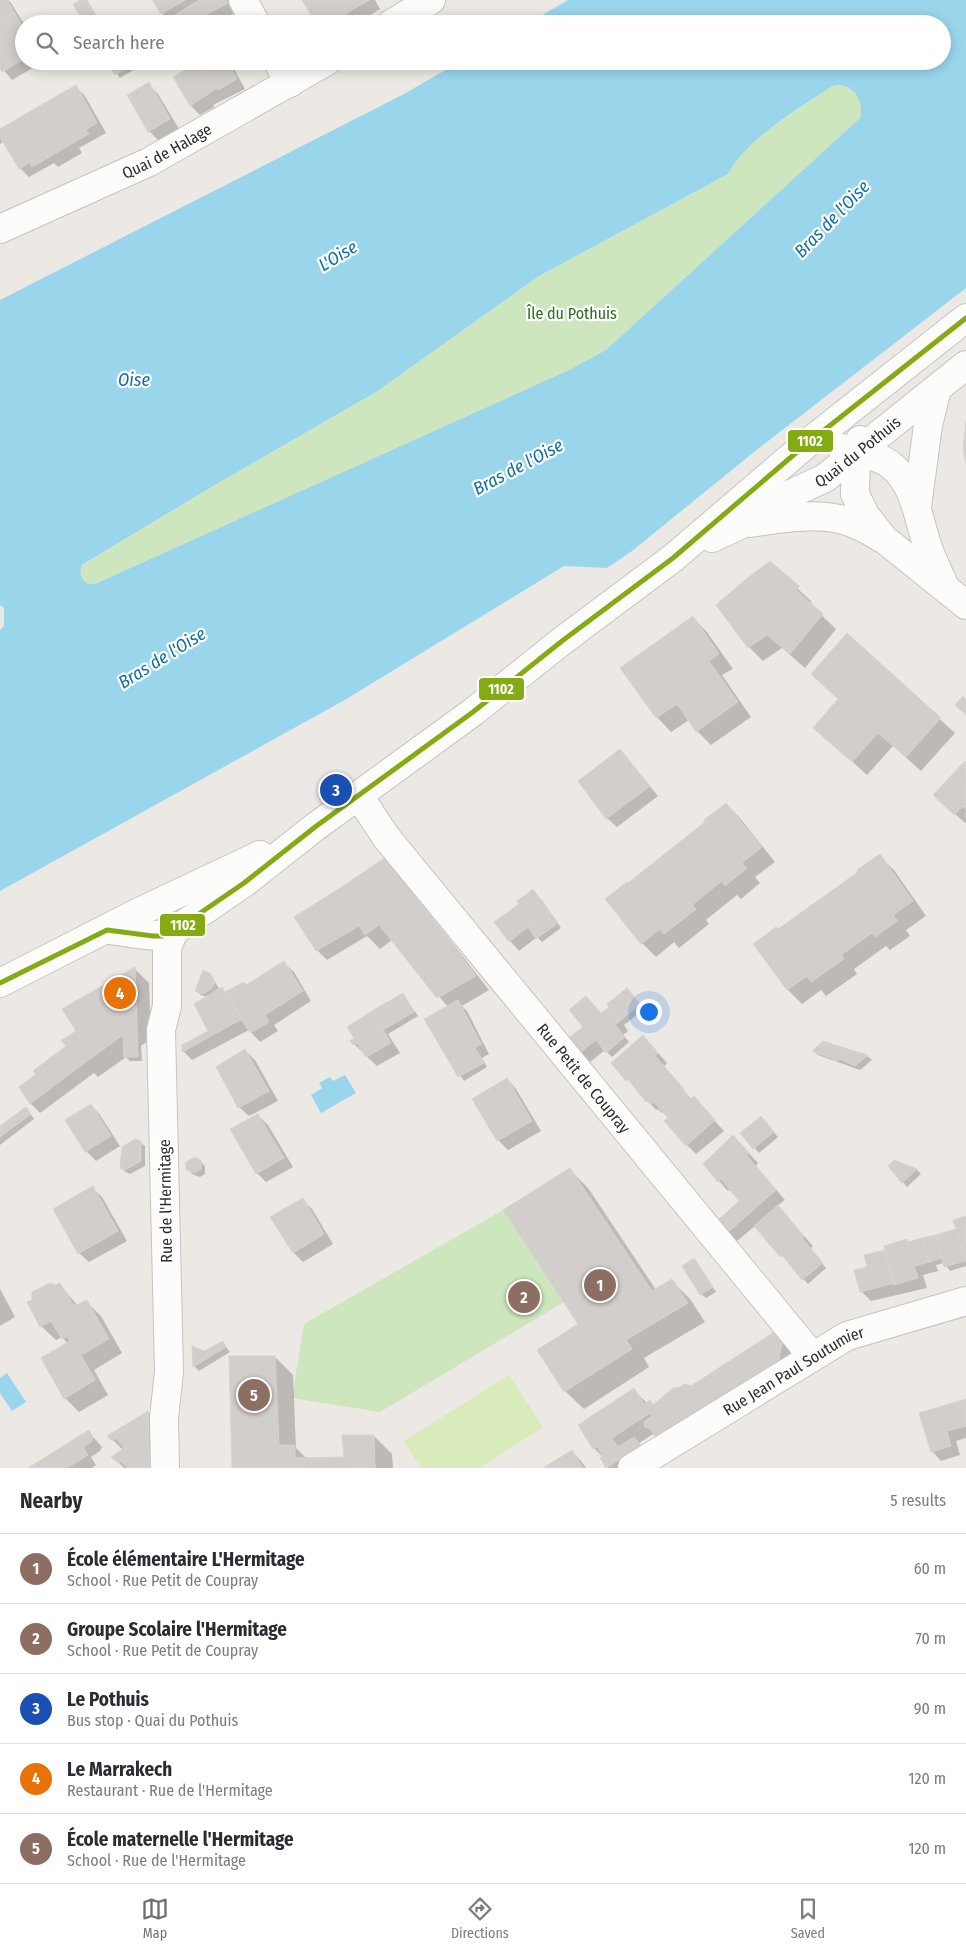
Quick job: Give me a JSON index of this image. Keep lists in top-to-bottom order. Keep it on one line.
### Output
{"streets":{"main road":["Quai de Halage","Quai du Pothuis","Rue Petit de Coupray","Rue de l'Hermitage","Rue Jean Paul Soutumier"]},"crossings":[["Quai du Pothuis","Rue Petit de Coupray"],["Quai du Pothuis","Rue de l'Hermitage"],["Rue Petit de Coupray","Rue Jean Paul Soutumier"]],"water":["Bras de l'Oise","L'Oise","Oise"],"parks":["Île du Pothuis"],"lines":["transit line 1102"],"page":{"search":"Search here","pins":["3","4","1","2","5"],"heading":["Nearby","5 results"],"list":[{"mark":"1","name":"École élémentaire L'Hermitage","note":"School · Rue Petit de Coupray","value":"60 m"},{"mark":"2","name":"Groupe Scolaire l'Hermitage","note":"School · Rue Petit de Coupray","value":"70 m"},{"mark":"3","name":"Le Pothuis","note":"Bus stop · Quai du Pothuis","value":"90 m"},{"mark":"4","name":"Le Marrakech","note":"Restaurant · Rue de l'Hermitage","value":"120 m"},{"mark":"5","name":"École maternelle l'Hermitage","note":"School · Rue de l'Hermitage","value":"120 m"}],"nav":["Map","Directions","Saved"]}}
